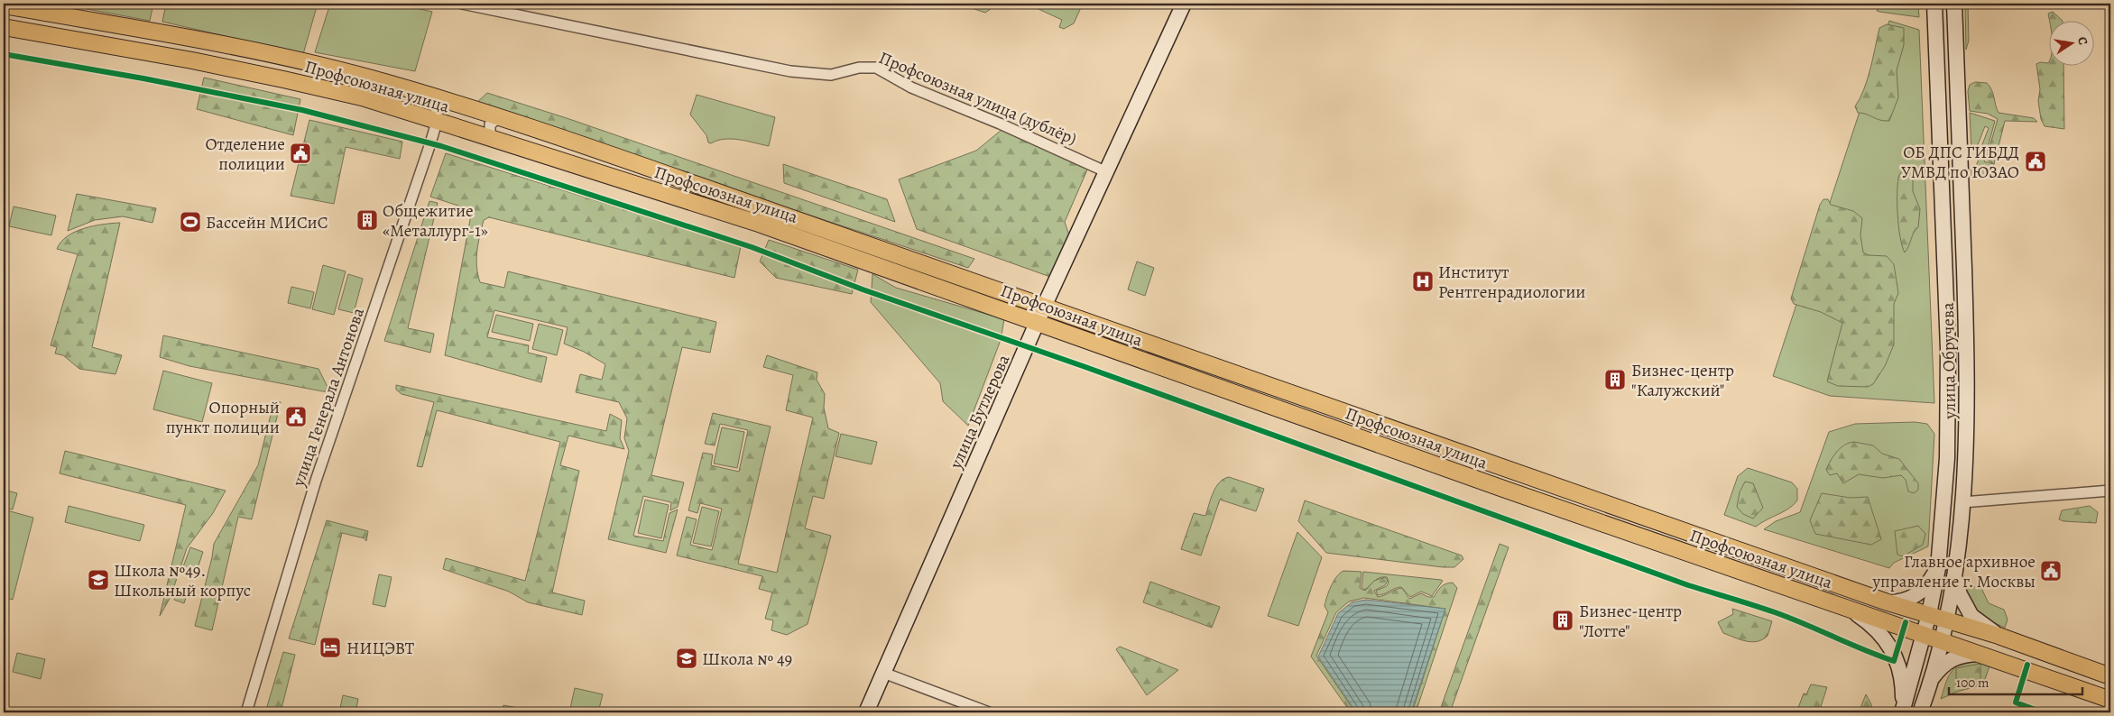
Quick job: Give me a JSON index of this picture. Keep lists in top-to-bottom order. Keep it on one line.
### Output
{"streets":{"main road":["Профсоюзная улица","улица Обручева","улица Бутлерова"],"street":["Профсоюзная улица (дублёр)","улица Генерала Антонова"]},"crossings":[["Профсоюзная улица","улица Обручева"],["Профсоюзная улица","улица Генерала Антонова"],["Профсоюзная улица","улица Бутлерова"],["Профсоюзная улица (дублёр)","улица Бутлерова"]],"places":{"public building":["Отделение полиции","ОБ ДПС ГИБДД УМВД по ЮЗАО","Опорный пункт полиции","Главное архивное управление г. Москвы"],"building":["Общежитие «Металлург-1»","Бизнес-центр \"Калужский\"","Бизнес-центр \"Лотте\""],"sports":["Бассейн МИСиС"],"hospital":["Институт Рентгенрадиологии"],"school or university":["Школа №49. Школьный корпус","Школа № 49"],"hotel":["НИЦЭВТ"]},"scale_bar":"100 m","north":"right"}
